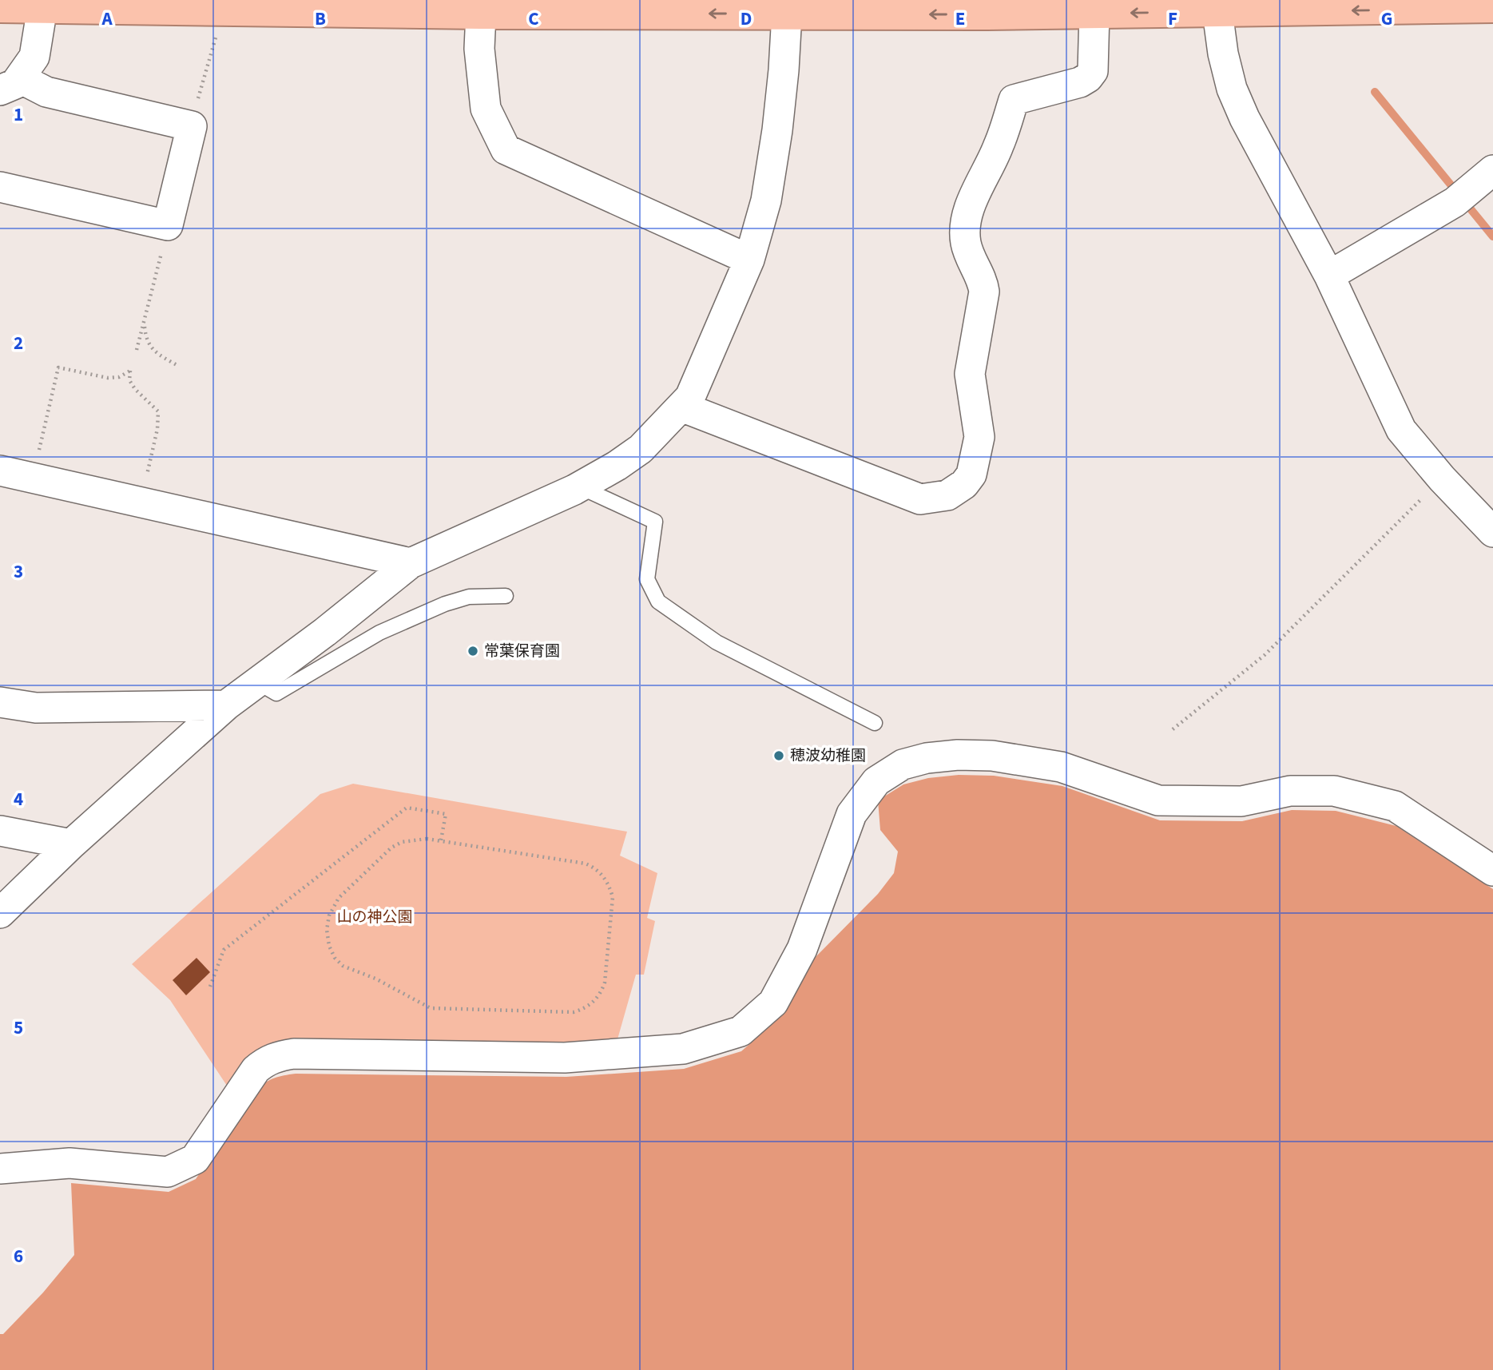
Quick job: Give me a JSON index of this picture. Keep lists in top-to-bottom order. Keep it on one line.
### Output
{"parks":["山の神公園"],"places":["常葉保育園","穂波幼稚園"],"grid":{"columns":["A","B","C","D","E","F","G"],"rows":["1","2","3","4","5","6"]}}
